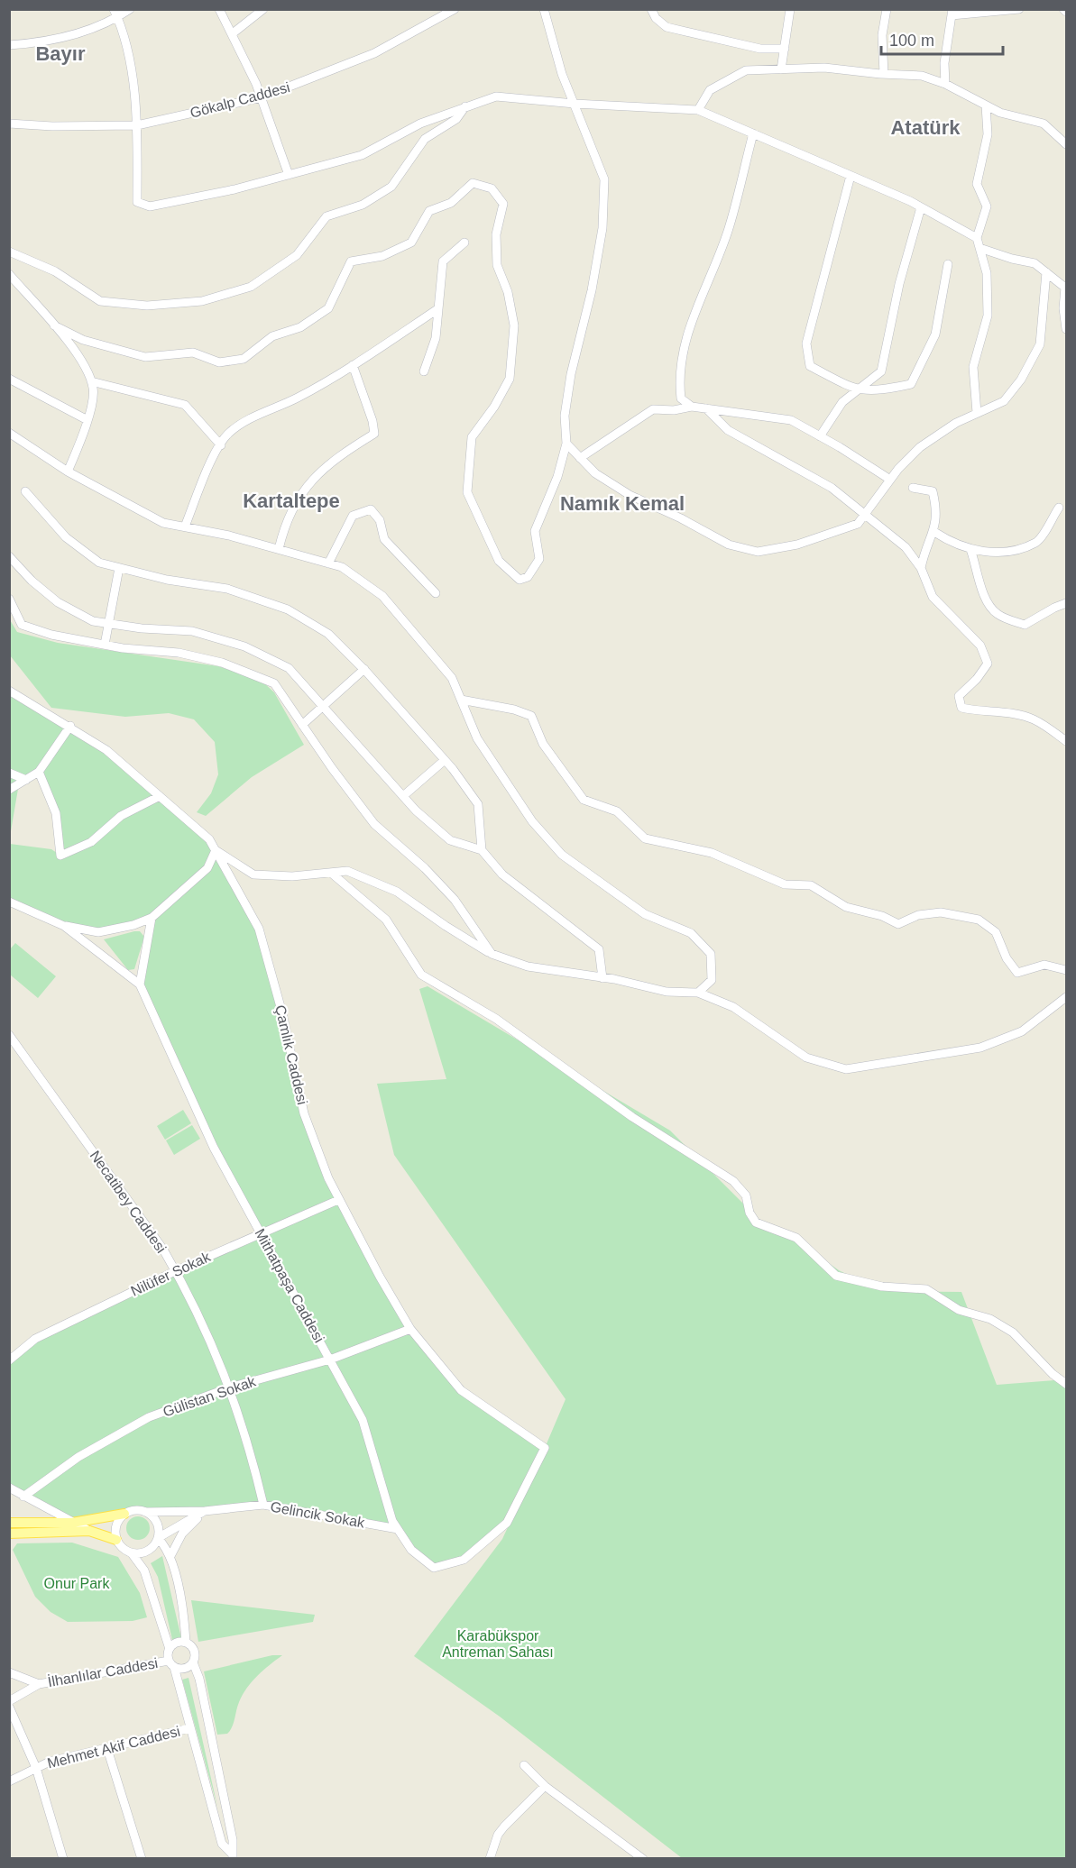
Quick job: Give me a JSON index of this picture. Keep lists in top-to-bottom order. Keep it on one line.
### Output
{"streets":{"street":["Gökalp Caddesi","Çamlık Caddesi","Necatibey Caddesi","Nilüfer Sokak","Mithatpaşa Caddesi","Gülistan Sokak","Gelincik Sokak","İlhanlılar Caddesi","Mehmet Akif Caddesi"]},"crossings":[["Çamlık Caddesi","Nilüfer Sokak"],["Çamlık Caddesi","Mithatpaşa Caddesi"],["Çamlık Caddesi","Gülistan Sokak"],["Necatibey Caddesi","Nilüfer Sokak"],["Necatibey Caddesi","Gülistan Sokak"],["Necatibey Caddesi","Gelincik Sokak"],["Nilüfer Sokak","Mithatpaşa Caddesi"],["Mithatpaşa Caddesi","Gülistan Sokak"],["Mithatpaşa Caddesi","Gelincik Sokak"]],"districts":["Bayır","Atatürk","Kartaltepe","Namık Kemal"],"parks":["Onur Park","Karabükspor Antreman Sahası"],"scale_bar":"100 m"}
